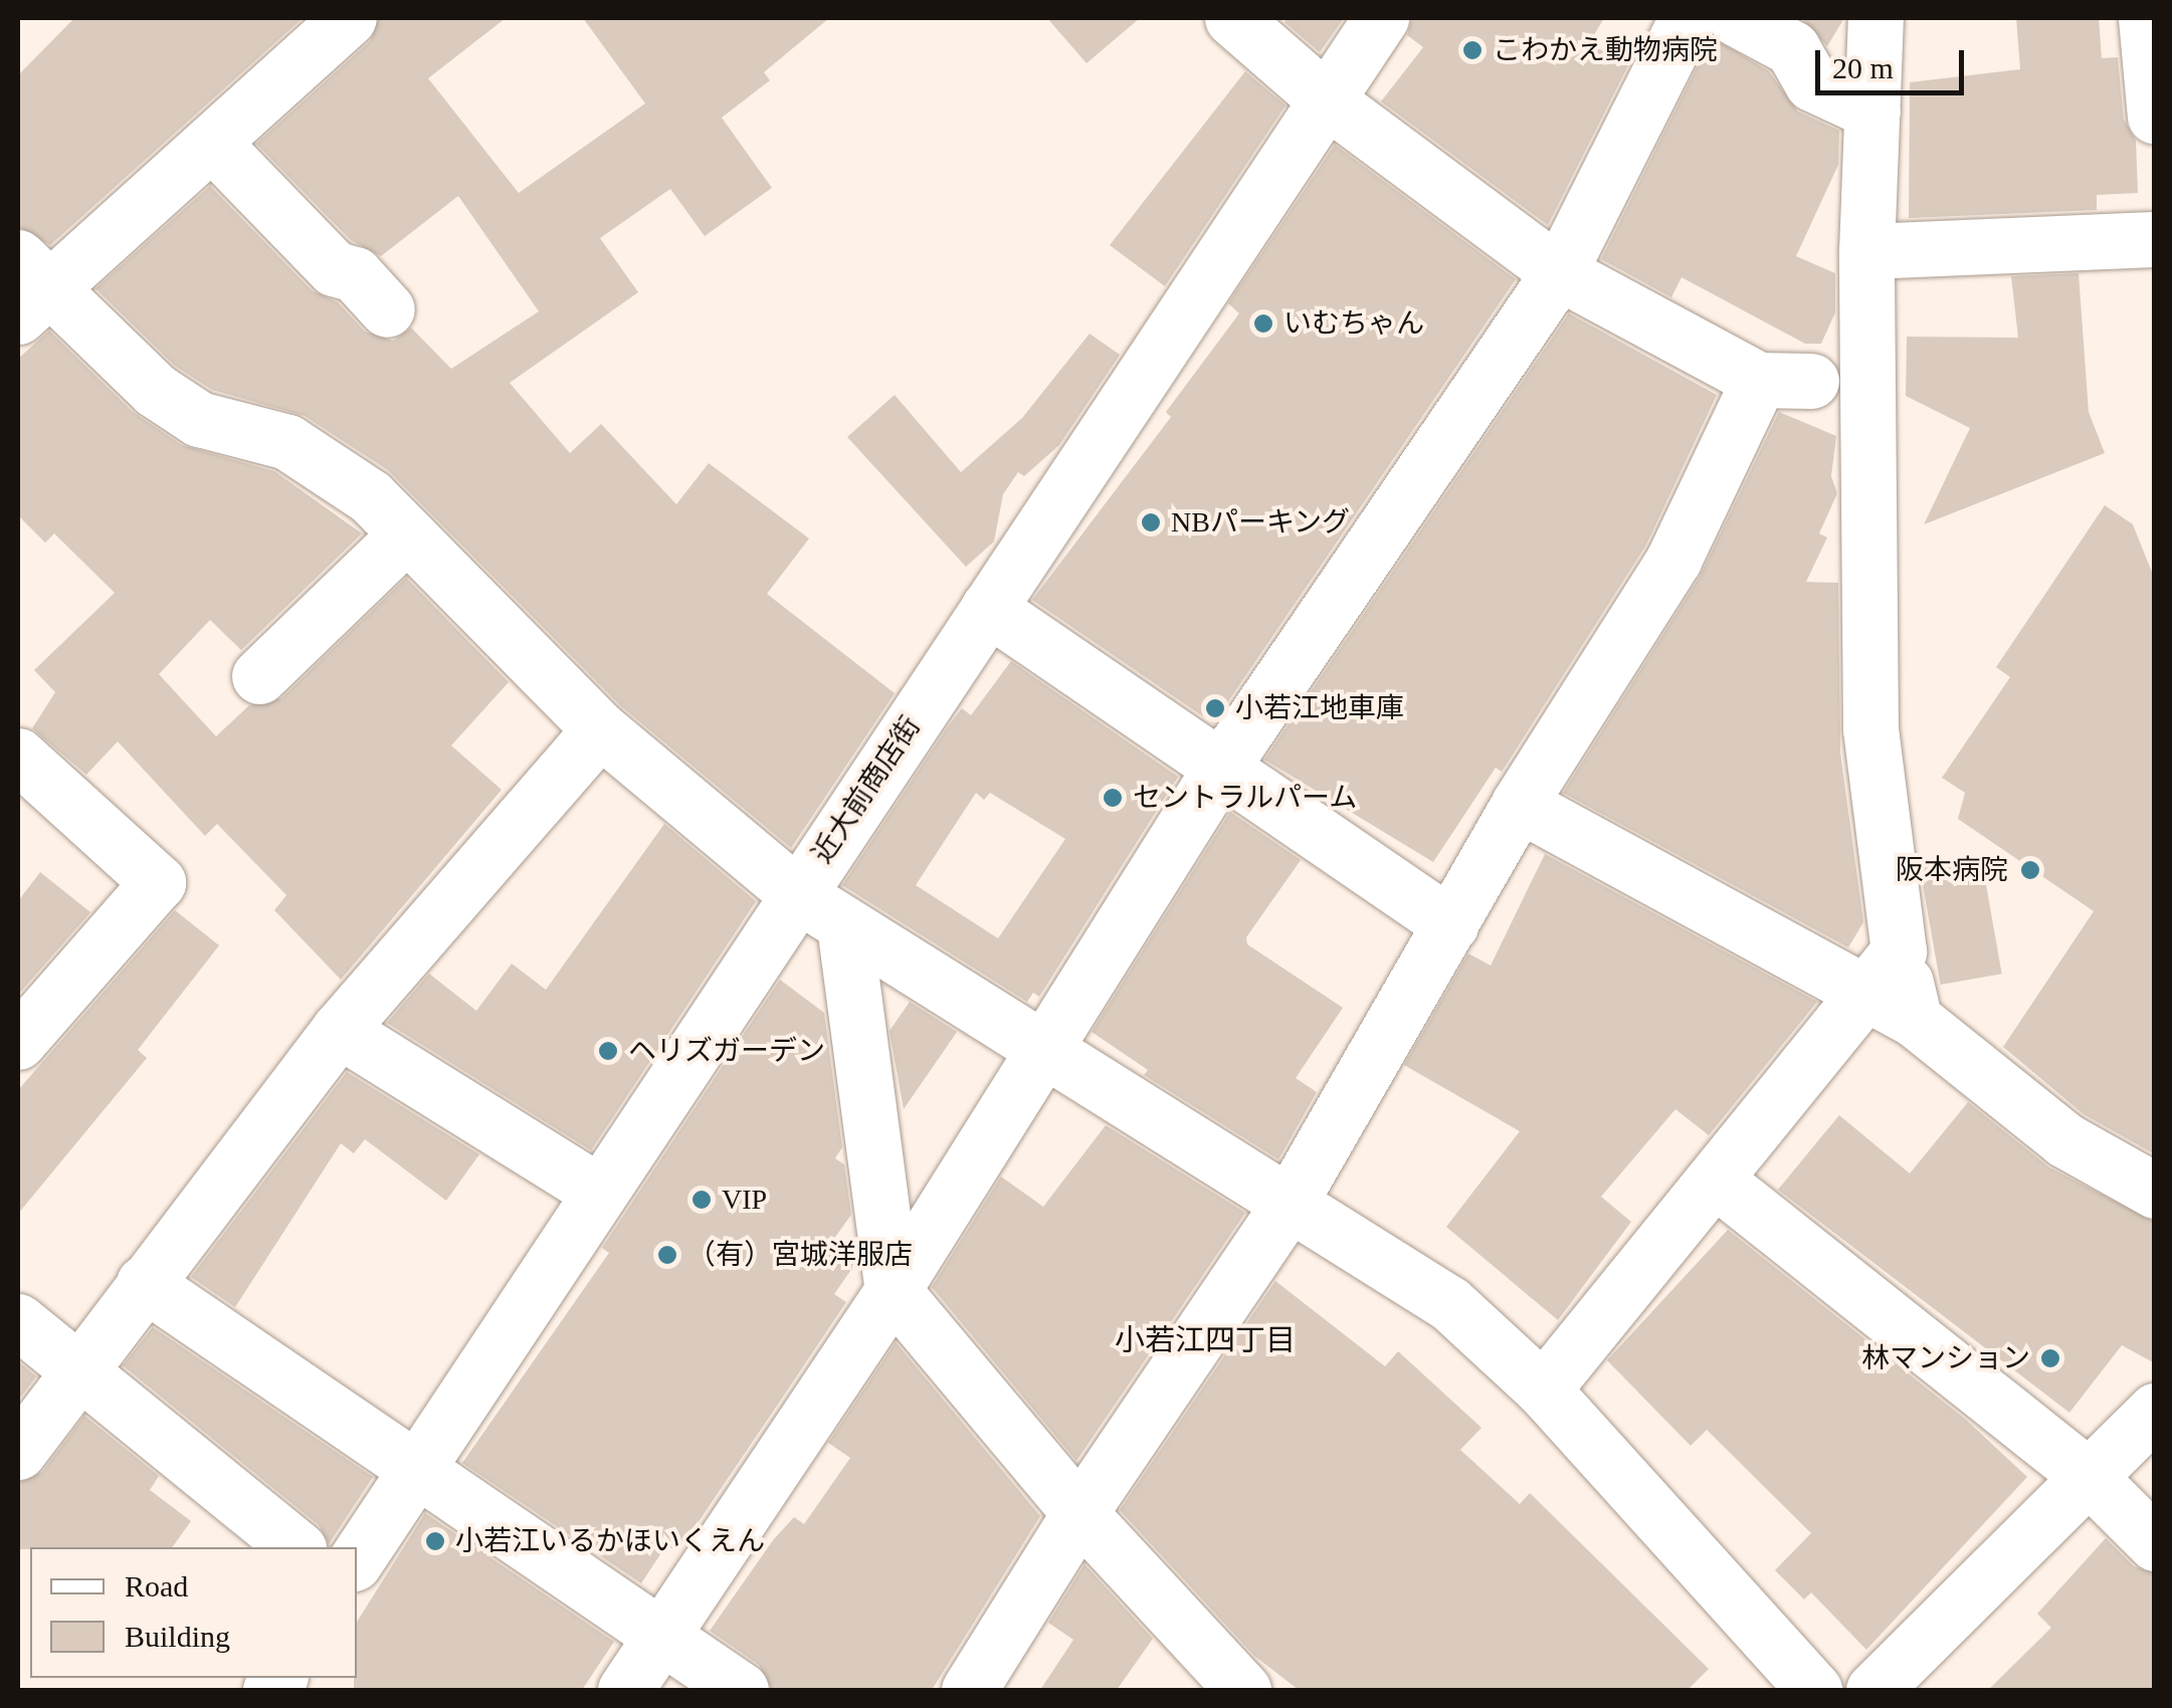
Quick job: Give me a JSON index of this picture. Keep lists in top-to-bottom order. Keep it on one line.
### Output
{"streets":{"street":["近大前商店街"]},"districts":["小若江四丁目"],"places":["こわかえ動物病院","いむちゃん","NBパーキング","小若江地車庫","セントラルパーム","阪本病院","ヘリズガーデン","VIP","（有）宮城洋服店","林マンション","小若江いるかほいくえん"],"legend":["Road","Building"],"scale_bar":"20 m"}
